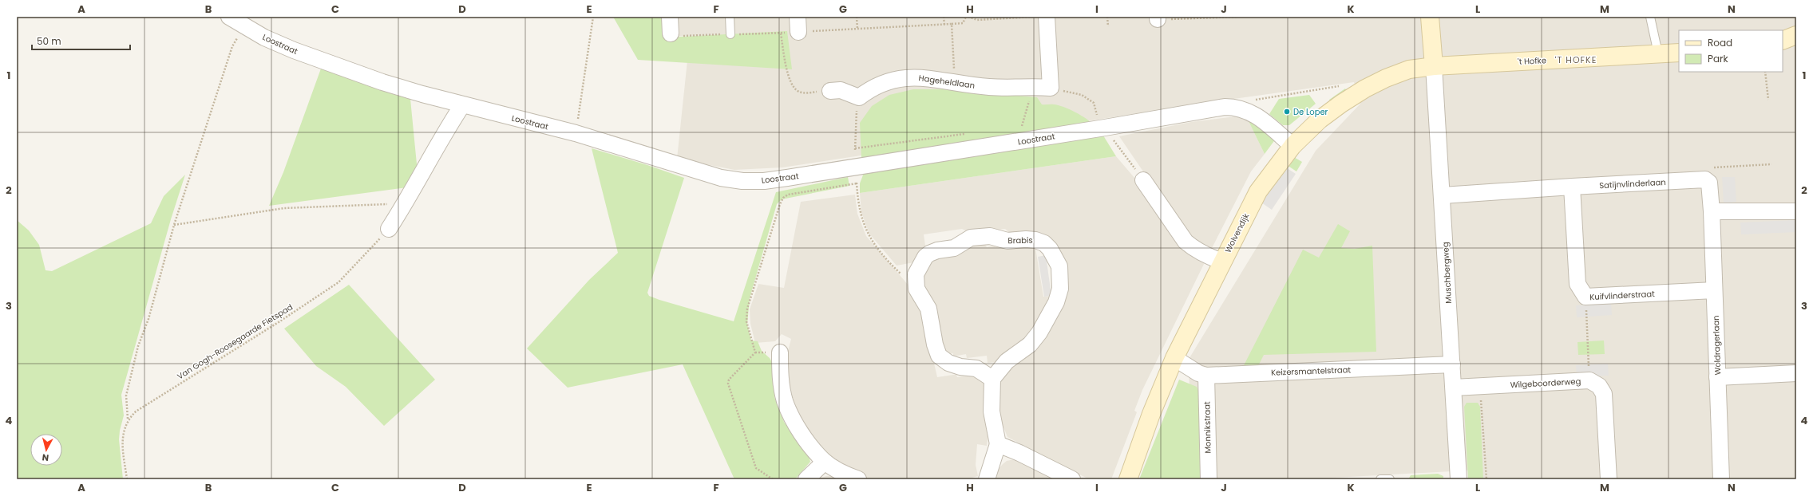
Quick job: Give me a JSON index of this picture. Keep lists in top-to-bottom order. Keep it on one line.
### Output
{"streets":{"street":["Loostraat","'t Hofke","Hageheldlaan","Satijnvlinderlaan","Wolvendijk","Brabis","Muschbergweg","Kuifvlinderstraat","Woldragerlaan","Keizersmantelstraat","Wilgeboorderweg","Monnikstraat"],"path":["Van Gogh-Roosegaarde Fietspad"]},"crossings":[["Loostraat","Wolvendijk"],["'t Hofke","Wolvendijk"],["'t Hofke","Muschbergweg"],["Satijnvlinderlaan","Muschbergweg"],["Satijnvlinderlaan","Kuifvlinderstraat"],["Wolvendijk","Muschbergweg"],["Wolvendijk","Keizersmantelstraat"],["Muschbergweg","Keizersmantelstraat"],["Muschbergweg","Wilgeboorderweg"],["Kuifvlinderstraat","Woldragerlaan"],["Keizersmantelstraat","Monnikstraat"]],"districts":["'T HOFKE"],"places":["De Loper"],"legend":["Road","Park"],"scale_bar":"50 m","north":"bottom","grid":{"columns":["A","B","C","D","E","F","G","H","I","J","K","L","M","N"],"rows":["1","2","3","4"]}}
